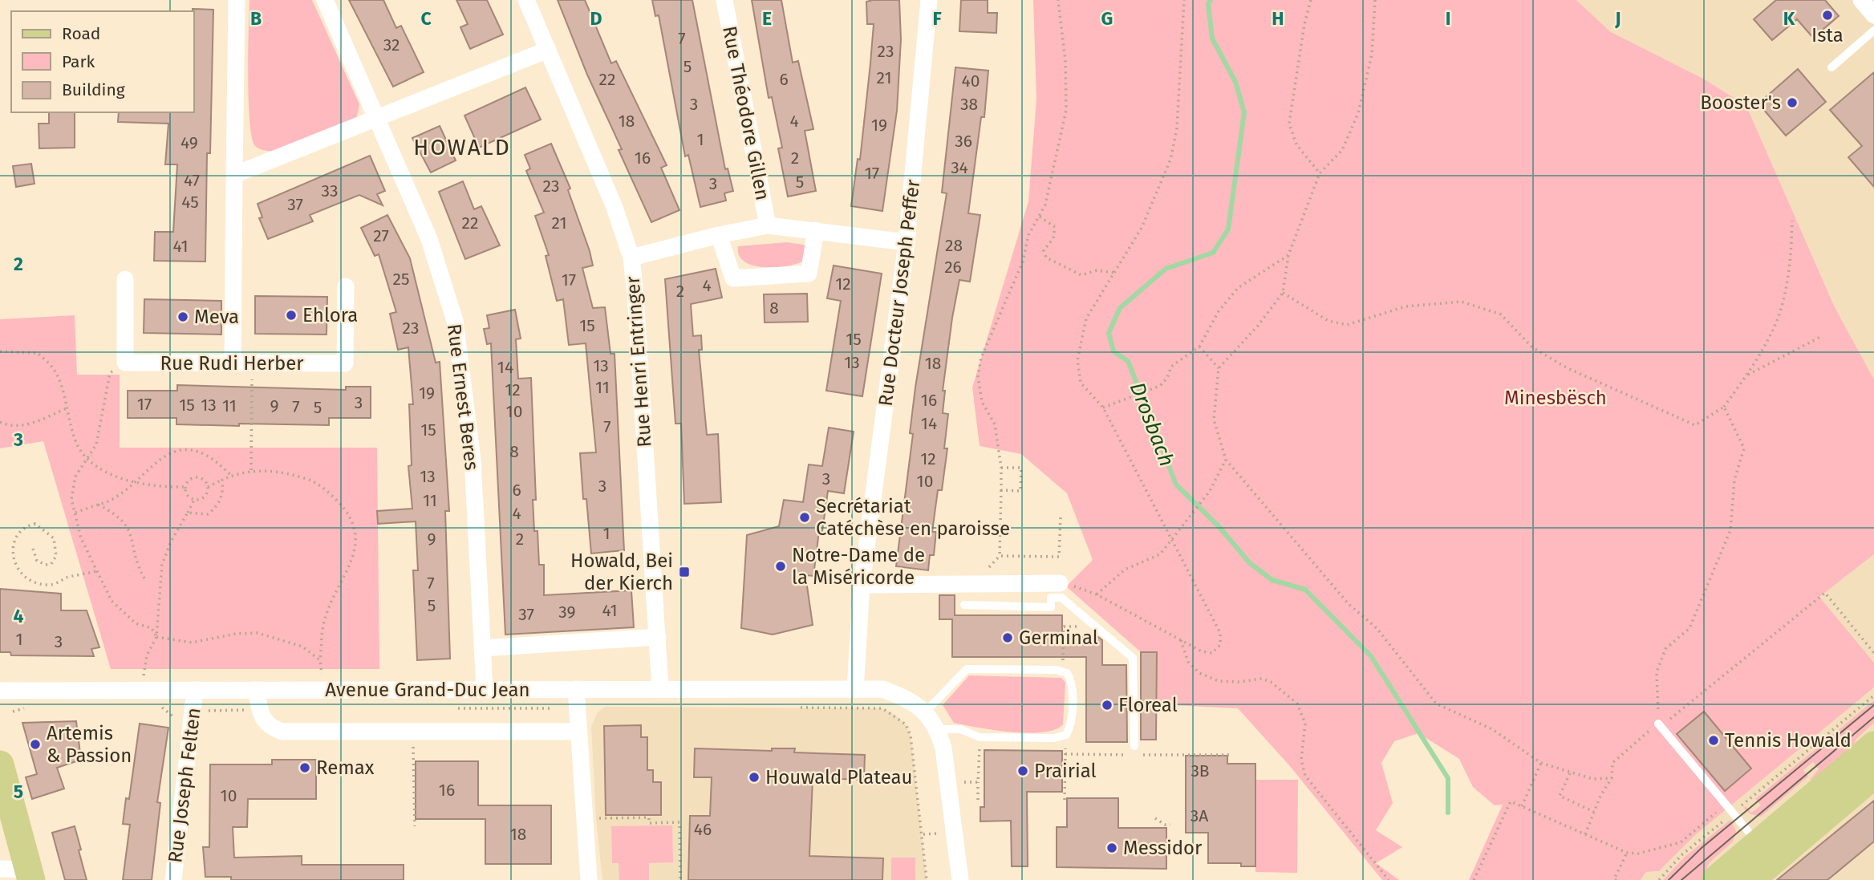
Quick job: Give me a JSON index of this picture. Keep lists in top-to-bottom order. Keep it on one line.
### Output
{"streets":{"street":["Rue Théodore Gillen","Rue Docteur Joseph Peffer","Rue Henri Entringer","Rue Rudi Herber","Rue Ernest Beres","Avenue Grand-Duc Jean","Rue Joseph Felten"]},"crossings":[["Rue Docteur Joseph Peffer","Avenue Grand-Duc Jean"],["Rue Henri Entringer","Avenue Grand-Duc Jean"],["Rue Ernest Beres","Avenue Grand-Duc Jean"],["Avenue Grand-Duc Jean","Rue Joseph Felten"]],"districts":["HOWALD"],"water":["Drosbach"],"parks":["Minesbësch"],"places":{"other":["Ista","Booster's","Ehlora","Meva","Secrétariat Catéchèse en paroisse","Notre-Dame de la Miséricorde","Germinal","Floreal","Tennis Howald","Artemis & Passion","Remax","Prairial","Houwald Plateau","Messidor"],"transit":["Howald, Bei der Kierch"]},"house_numbers":["7","32","23","5","21","22","6","40","3","38","18","4","19","1","36","49","16","2","34","17","47","5","3","23","33","45","37","22","21","27","28","41","26","25","17","12","4","2","8","15","23","15","13","18","13","14","11","12","19","16","3","17","15","13","11","9","7","5","10","14","7","15","8","12","13","3","10","3","6","11","4","1","9","2","7","5","41","39","37","1","3","3B","16","10","3A","46","18"],"legend":["Road","Park","Building"],"grid":{"columns":["B","C","D","E","F","G","H","I","J","K"],"rows":["2","3","4","5"]}}
